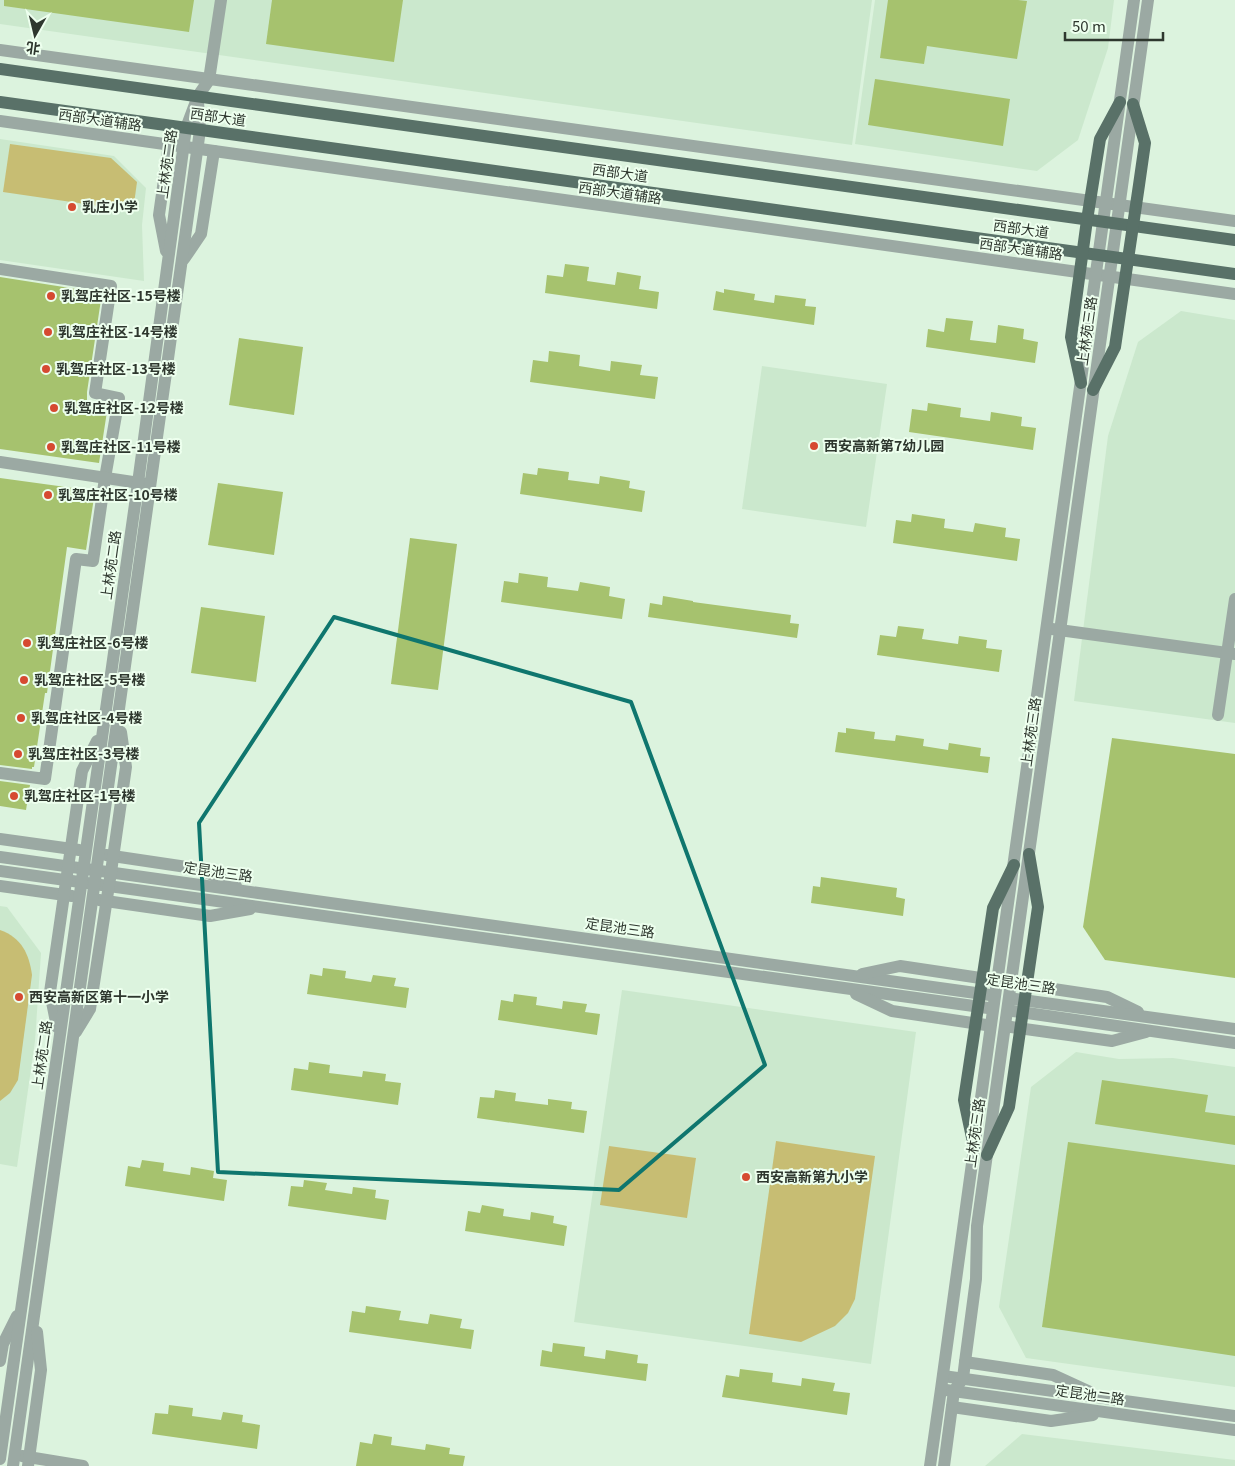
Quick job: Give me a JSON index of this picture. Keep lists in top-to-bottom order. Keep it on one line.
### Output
{"streets":{"main road":["西部大道"],"street":["西部大道辅路","上林苑二路","上林苑三路","定昆池三路","定昆池二路"]},"crossings":[["西部大道","上林苑二路"],["西部大道","上林苑三路"],["西部大道辅路","上林苑二路"],["西部大道辅路","上林苑三路"],["上林苑二路","定昆池三路"],["上林苑三路","定昆池三路"],["上林苑三路","定昆池二路"]],"places":["乳庄小学","乳驾庄社区-15号楼","乳驾庄社区-14号楼","乳驾庄社区-13号楼","乳驾庄社区-12号楼","西安高新第7幼儿园","乳驾庄社区-11号楼","乳驾庄社区-10号楼","乳驾庄社区-6号楼","乳驾庄社区-5号楼","乳驾庄社区-4号楼","乳驾庄社区-3号楼","乳驾庄社区-1号楼","西安高新区第十一小学","西安高新第九小学"],"scale_bar":"50 m","north":"bottom"}
